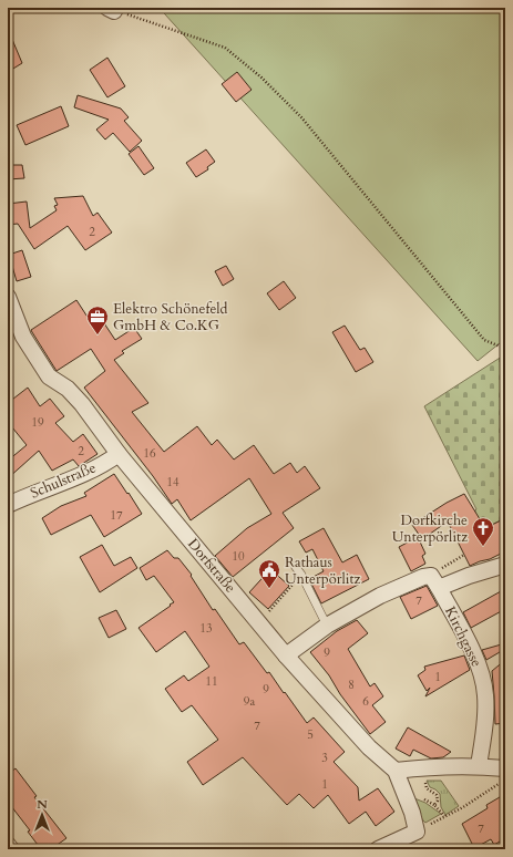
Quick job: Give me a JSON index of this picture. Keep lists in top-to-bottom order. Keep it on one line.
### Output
{"streets":{"street":["Schulstraße","Dorfstraße","Kirchgasse"]},"crossings":[["Schulstraße","Dorfstraße"],["Dorfstraße","Kirchgasse"]],"places":{"office":["Elektro Schönefeld GmbH & Co.KG"],"church":["Dorfkirche Unterpörlitz"],"public building":["Rathaus Unterpörlitz"]},"house_numbers":["2","19","2","16","14","17","10","7","13","9","1","11","8","9","9a","6","7","5","3","1","7"],"north":"top"}
